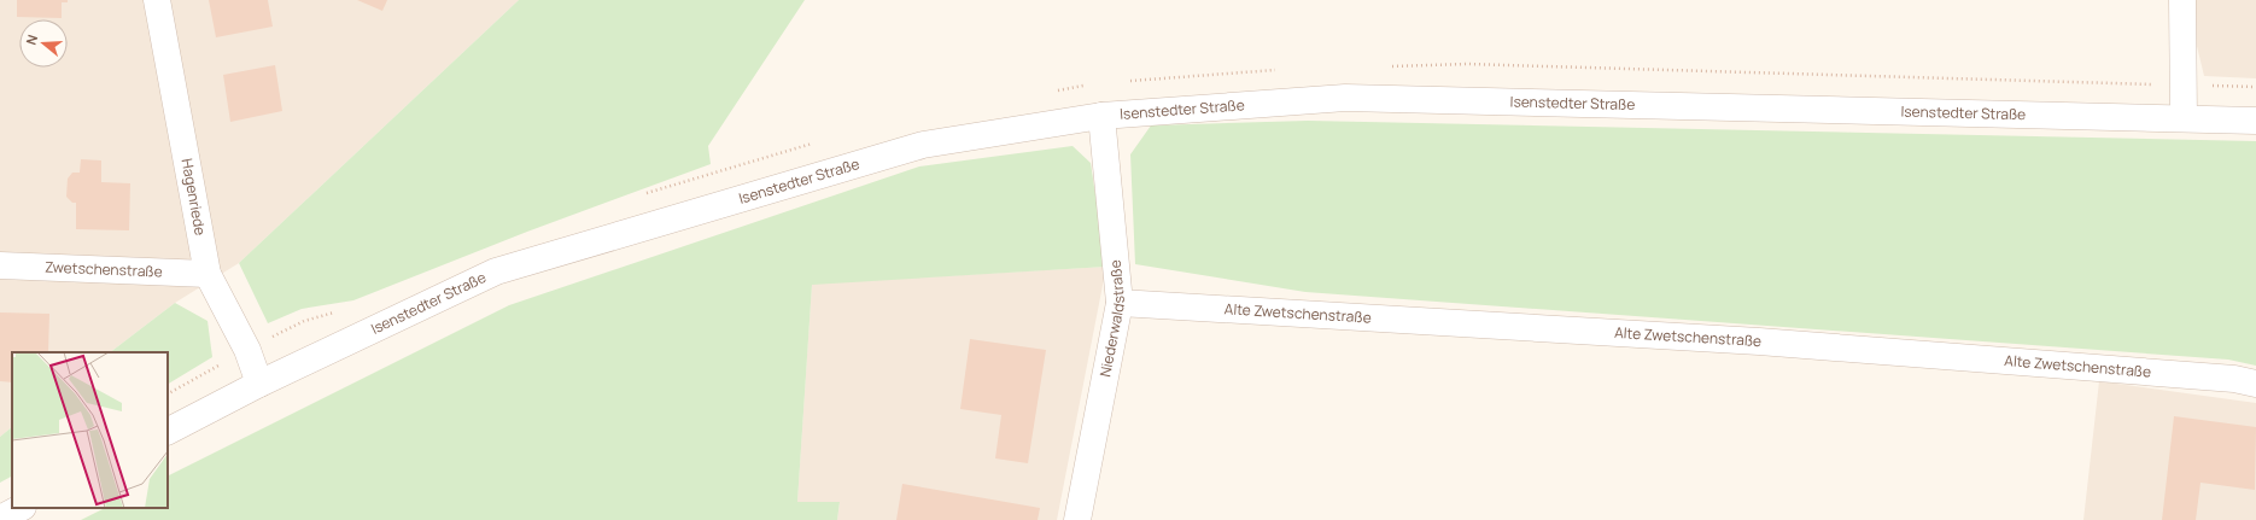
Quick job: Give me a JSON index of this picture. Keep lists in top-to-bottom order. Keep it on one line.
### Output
{"streets":{"street":["Isenstedter Straße","Hagenriede","Zwetschenstraße","Alte Zwetschenstraße","Niederwaldstraße"]},"crossings":[["Isenstedter Straße","Hagenriede"],["Isenstedter Straße","Niederwaldstraße"],["Hagenriede","Zwetschenstraße"],["Alte Zwetschenstraße","Niederwaldstraße"]],"north":"left"}
